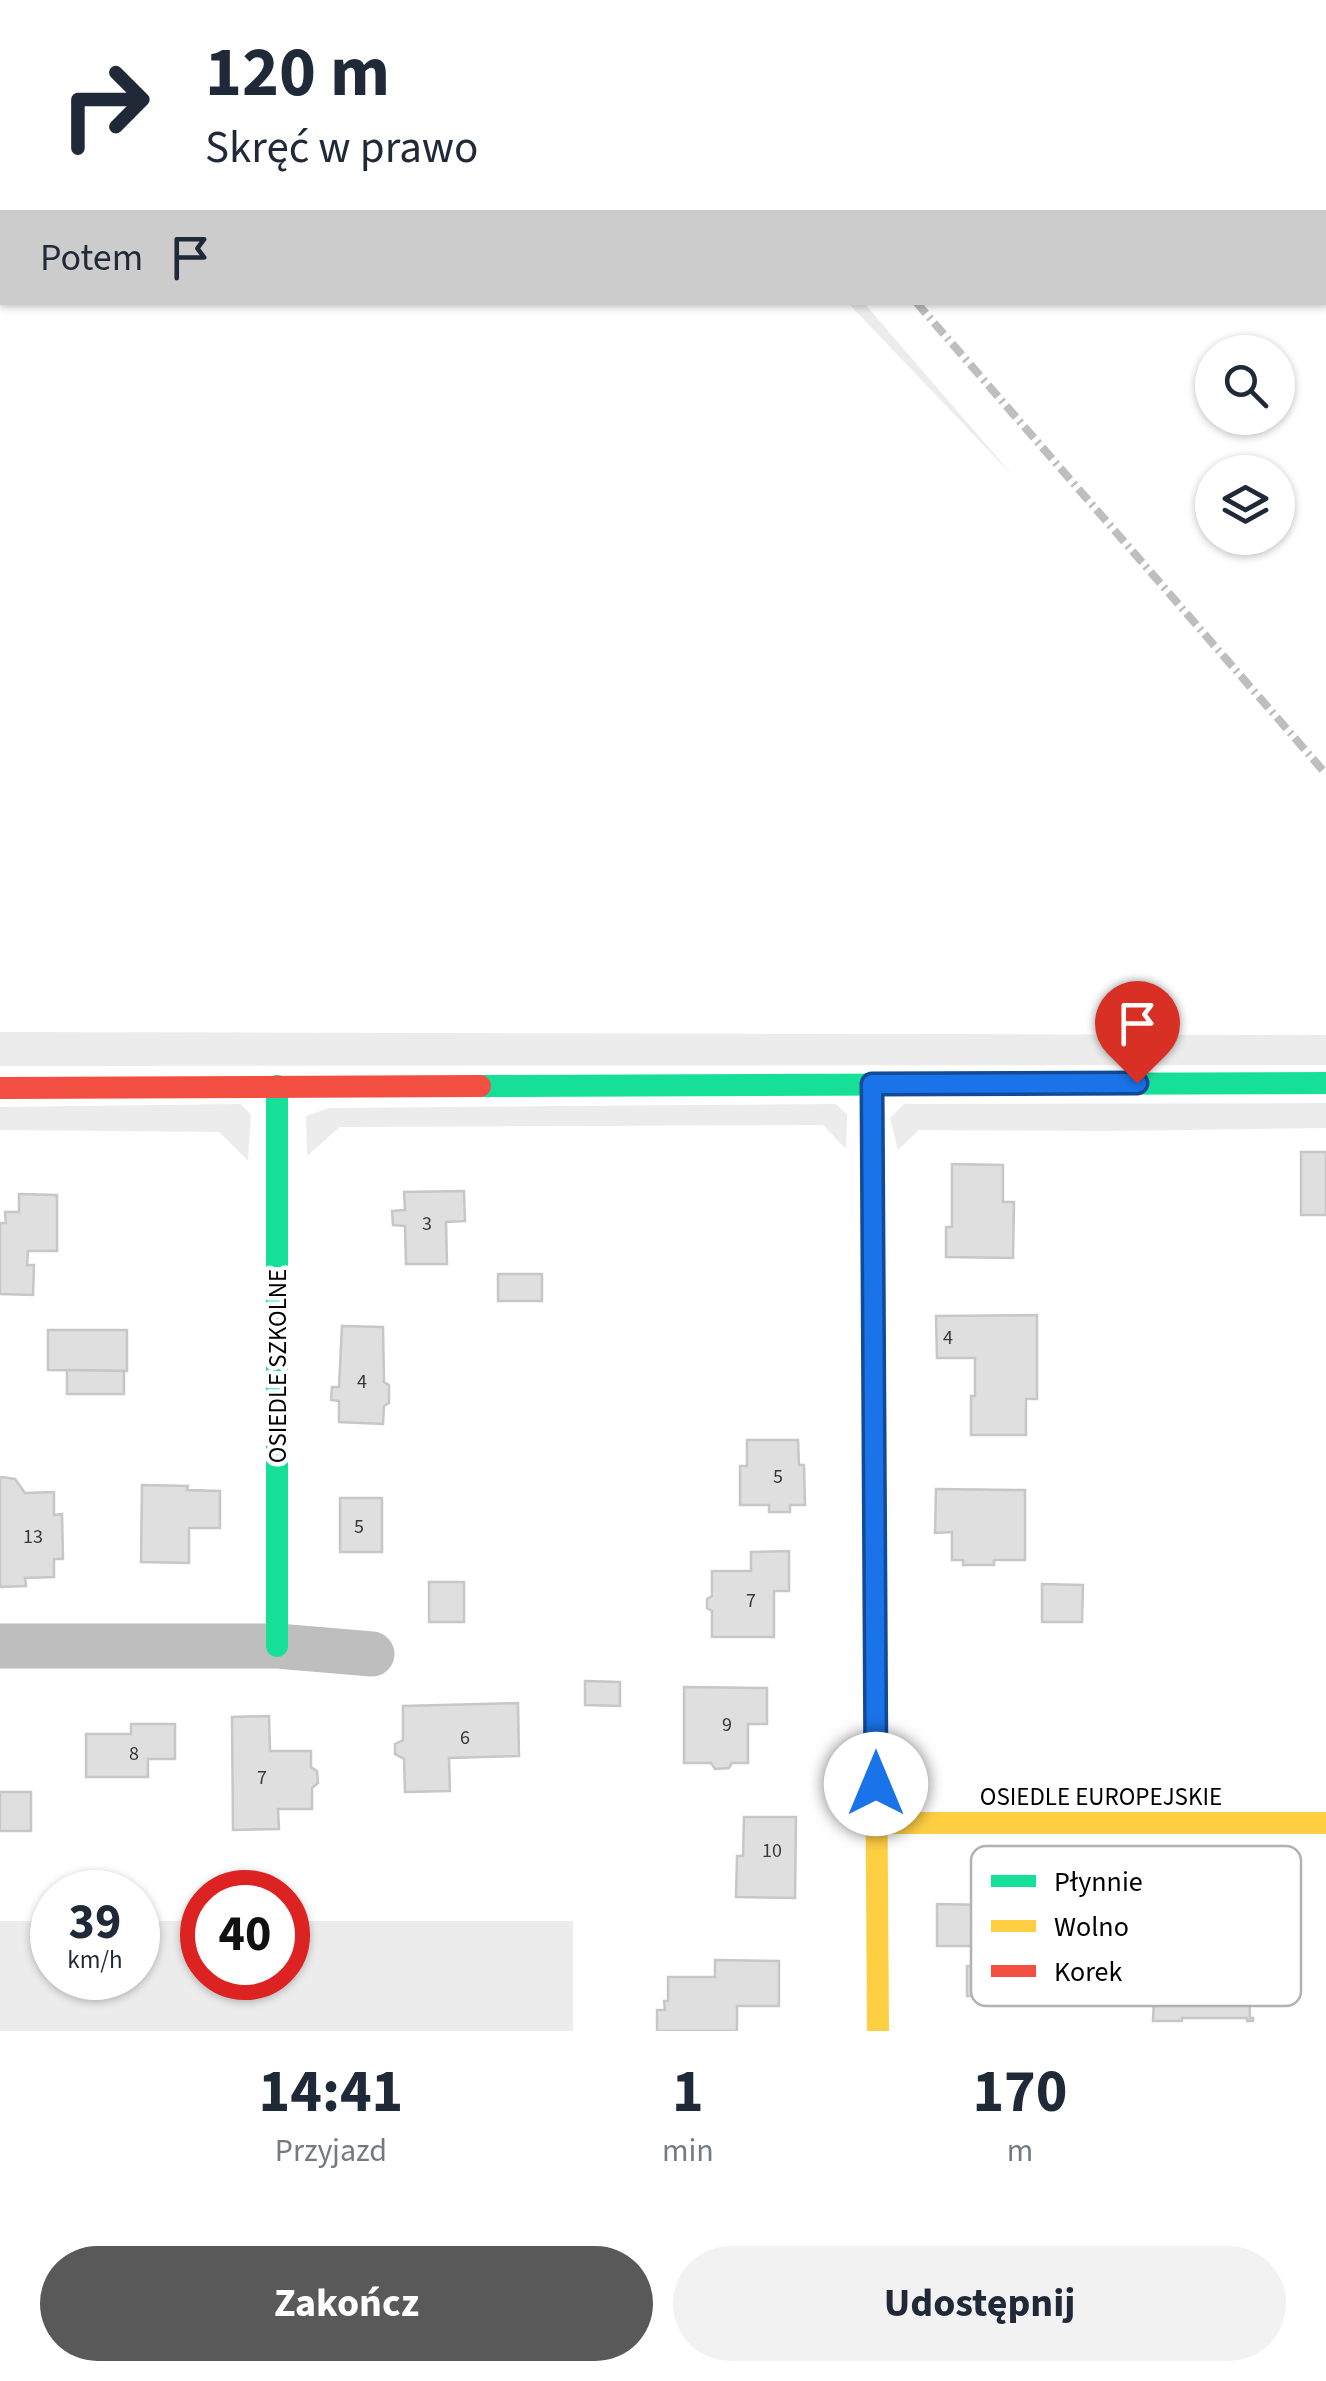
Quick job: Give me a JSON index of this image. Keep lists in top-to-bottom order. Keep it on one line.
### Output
{"streets":{"street":["OSIEDLE SZKOLNE","OSIEDLE EUROPEJSKIE"]},"house_numbers":["3","4","4","5","5","13","7","9","6","8","7","10"],"legend":["Płynnie","Wolno","Korek"],"page":{"turn":["120 m","Skręć w prawo"],"then":"Potem","speed":"39 km/h","limit":"40","eta":["14:41","Przyjazd","1","min","170","m"],"buttons":["Zakończ","Udostępnij"]}}
